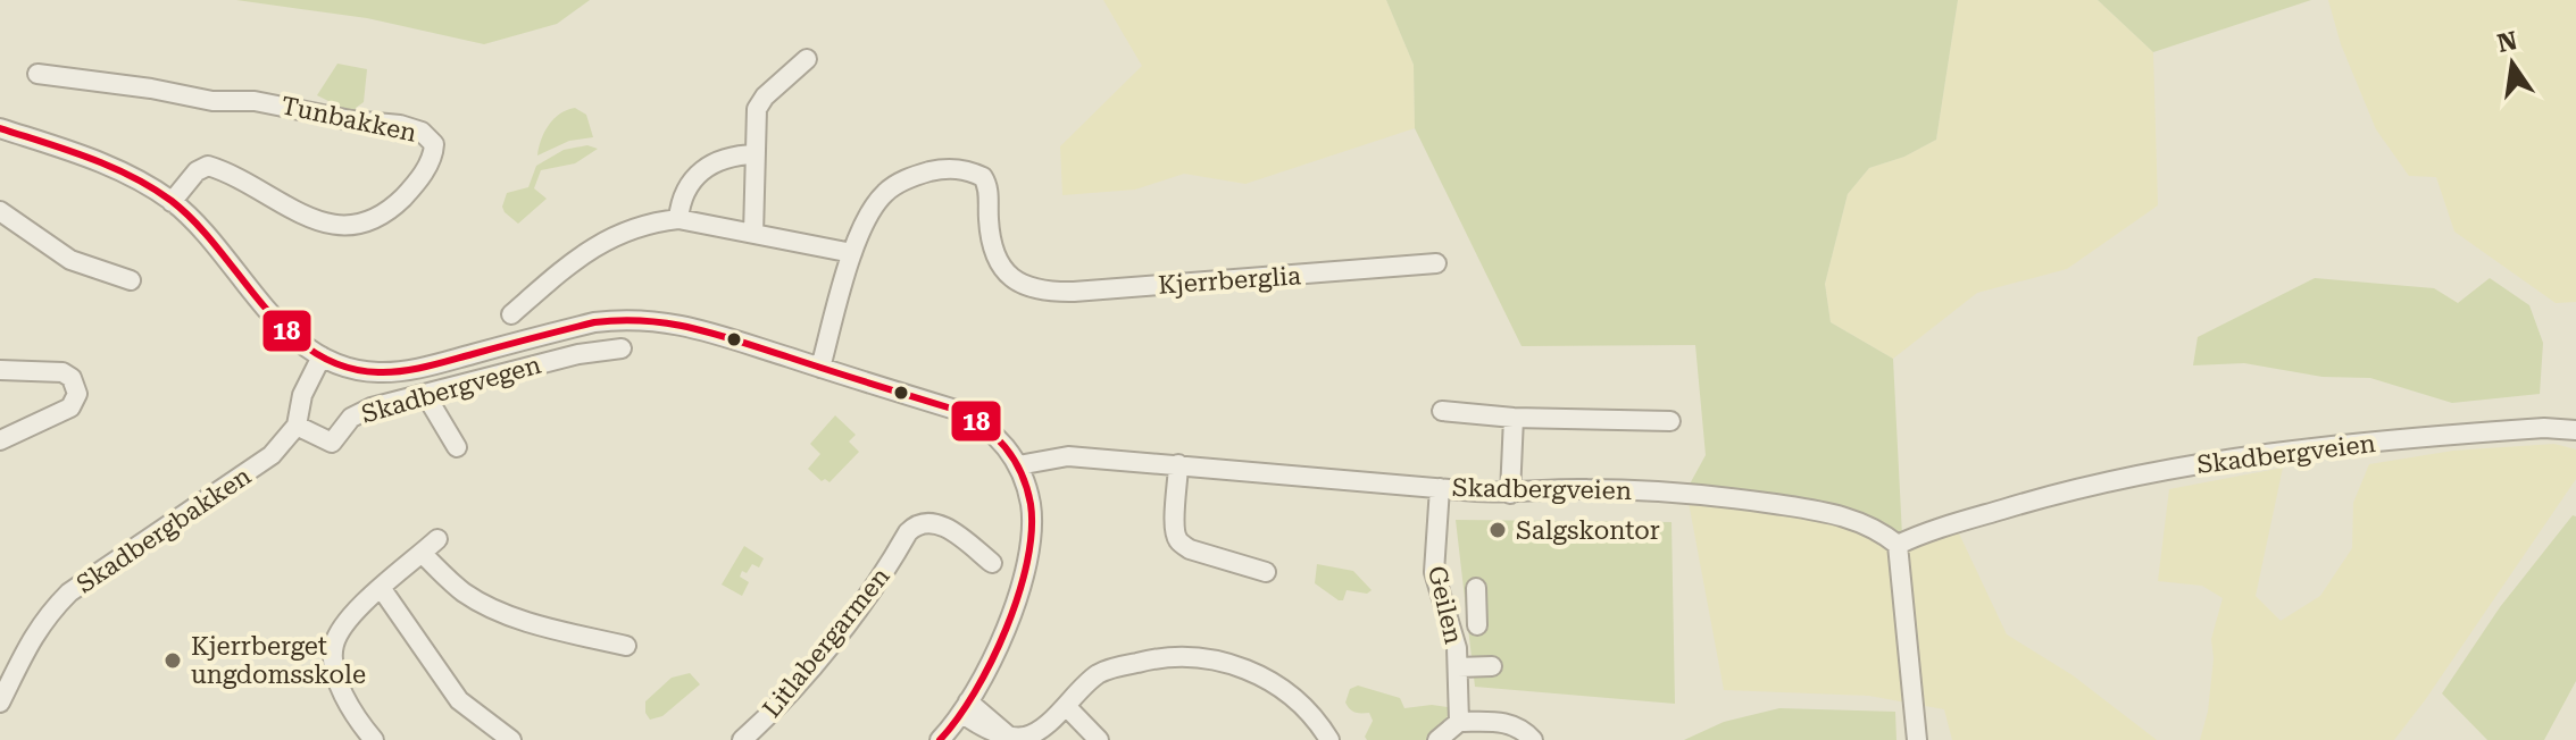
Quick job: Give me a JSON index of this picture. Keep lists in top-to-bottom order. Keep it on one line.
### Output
{"streets":{"street":["Tunbakken","Kjerrberglia","Skadbergvegen","Skadbergveien","Skadbergbakken","Geilen","Litlabergarmen"]},"crossings":[["Skadbergvegen","Skadbergbakken"],["Skadbergveien","Geilen"]],"places":["Salgskontor","Kjerrberget ungdomsskole"],"lines":["transit line 18"],"north":"top"}
